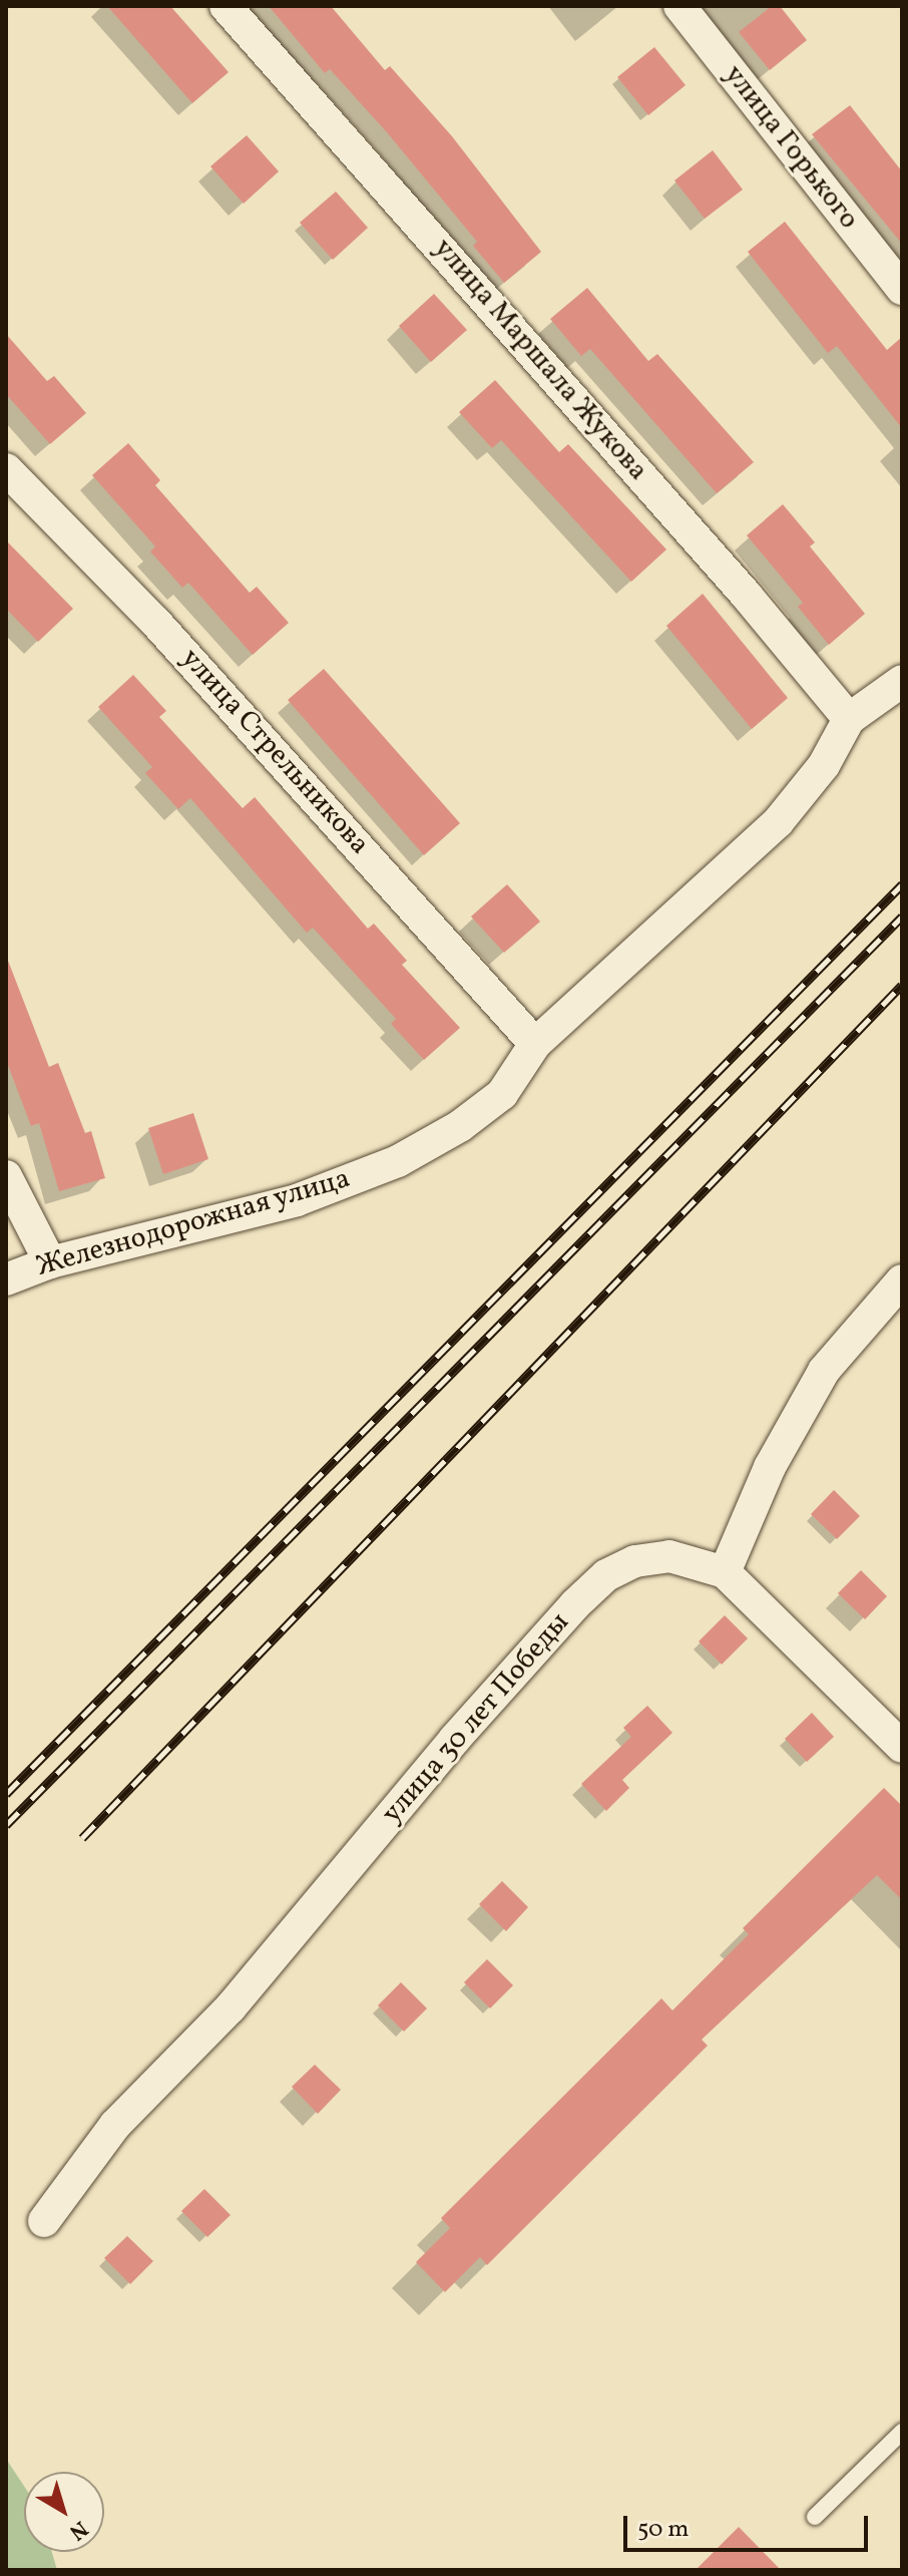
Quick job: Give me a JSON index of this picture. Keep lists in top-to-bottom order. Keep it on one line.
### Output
{"streets":{"street":["улица Горького","улица Маршала Жукова","улица Стрельникова","Железнодорожная улица","улица 30 лет Победы"]},"crossings":[["улица Маршала Жукова","Железнодорожная улица"],["улица Стрельникова","Железнодорожная улица"]],"scale_bar":"50 m","north":"bottom right"}
